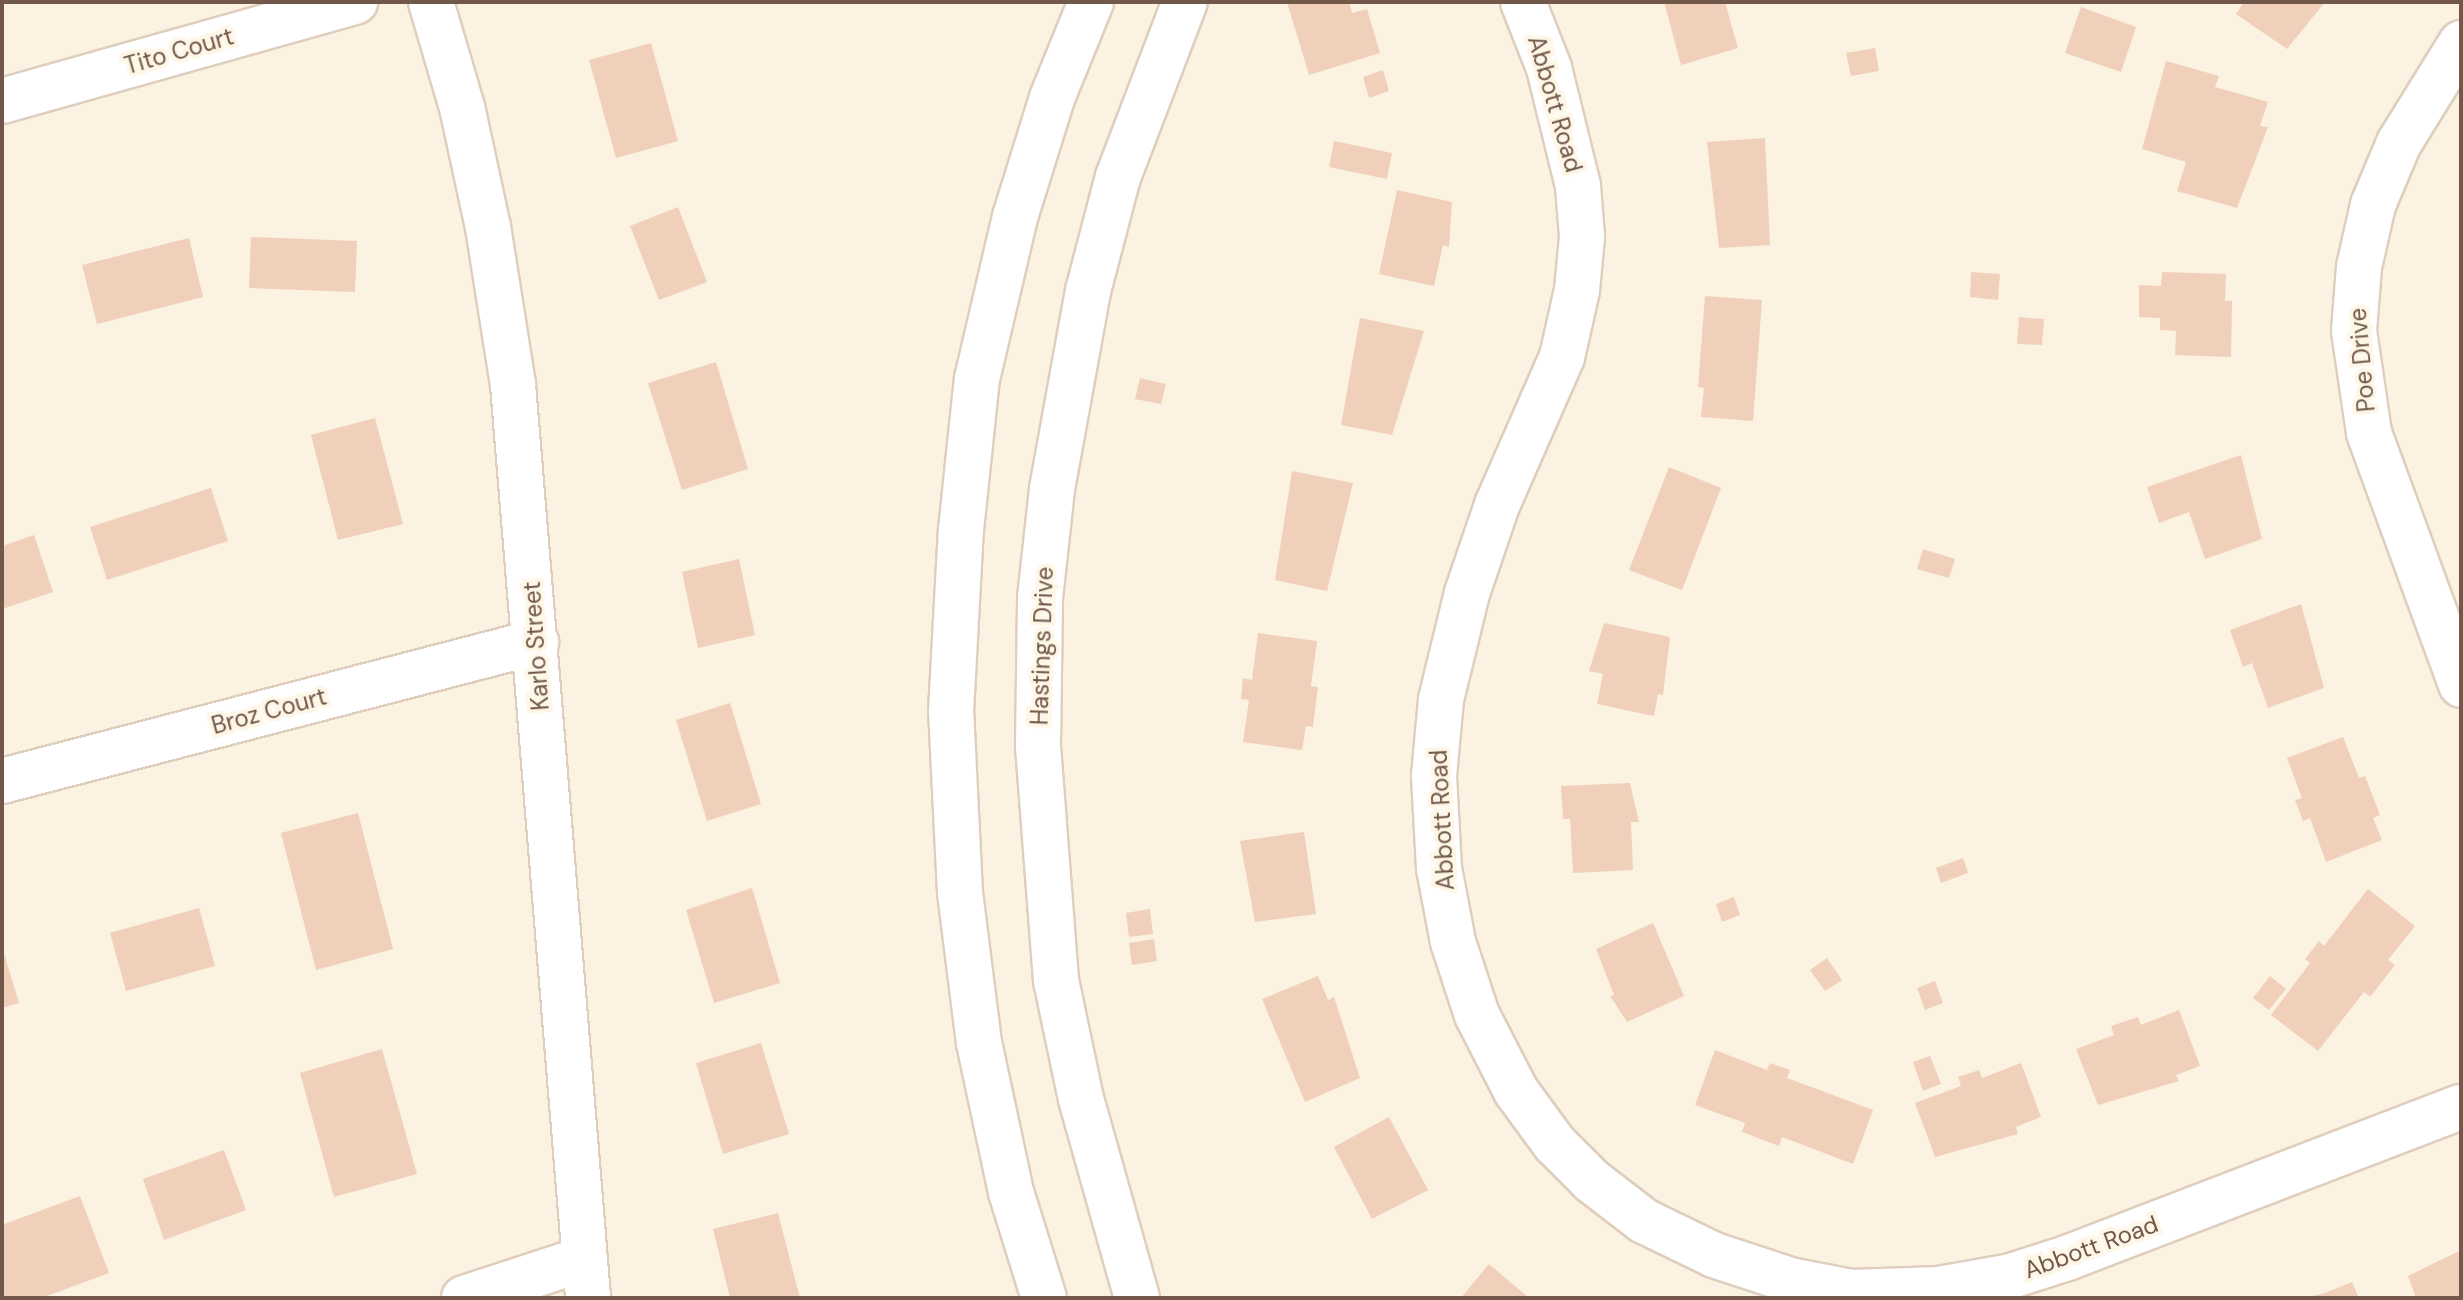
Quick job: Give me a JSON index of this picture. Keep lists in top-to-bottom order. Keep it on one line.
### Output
{"streets":{"street":["Tito Court","Abbott Road","Poe Drive","Karlo Street","Hastings Drive","Broz Court"]},"crossings":[["Karlo Street","Broz Court"]]}
